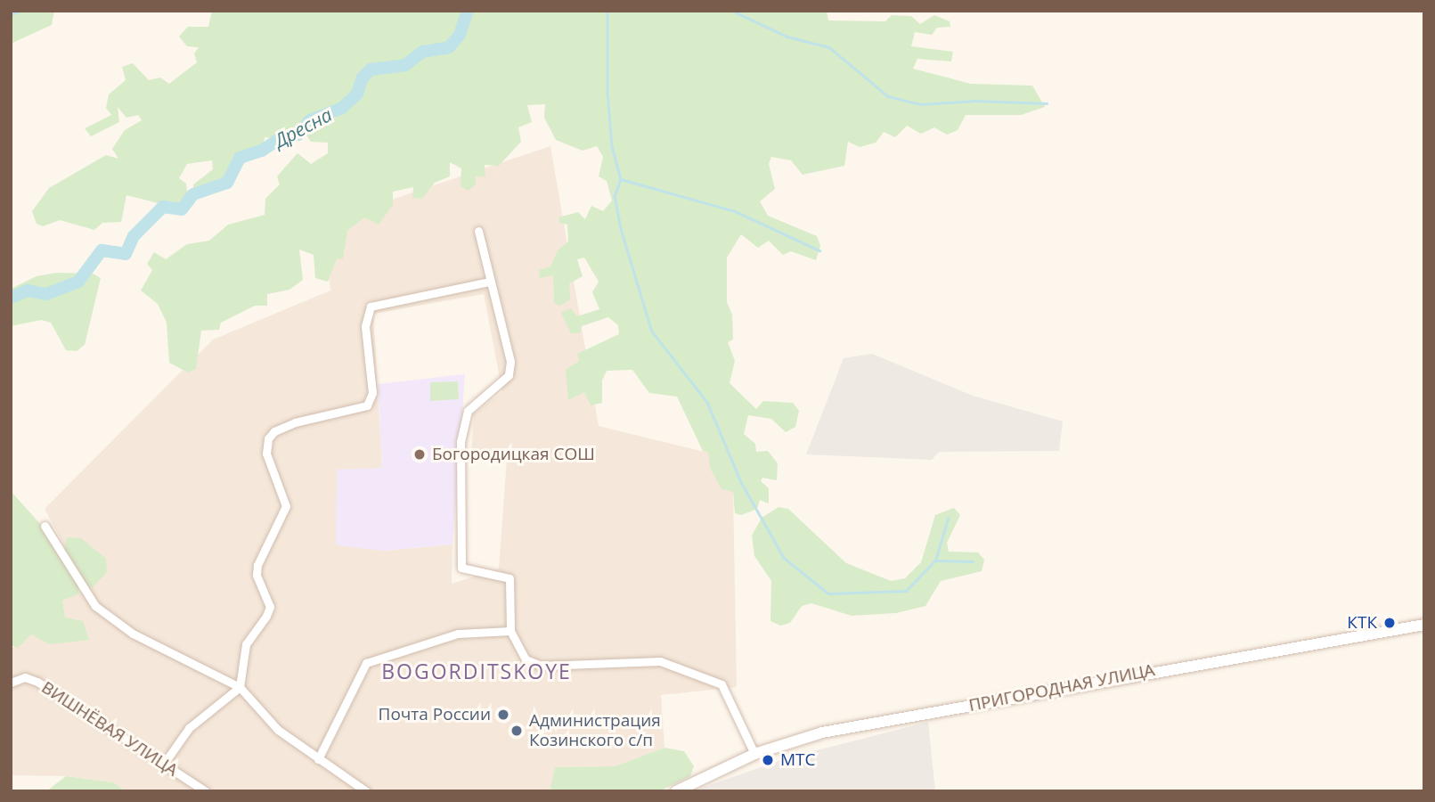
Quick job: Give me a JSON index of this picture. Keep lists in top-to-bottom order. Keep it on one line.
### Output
{"streets":{"street":["ПРИГОРОДНАЯ УЛИЦА","ВИШНЁВАЯ УЛИЦА"]},"districts":["BOGORDITSKOYE"],"water":["Дресна"],"places":["Богородицкая СОШ","КТК","Почта России","Администрация Козинского с/п","МТС"]}
